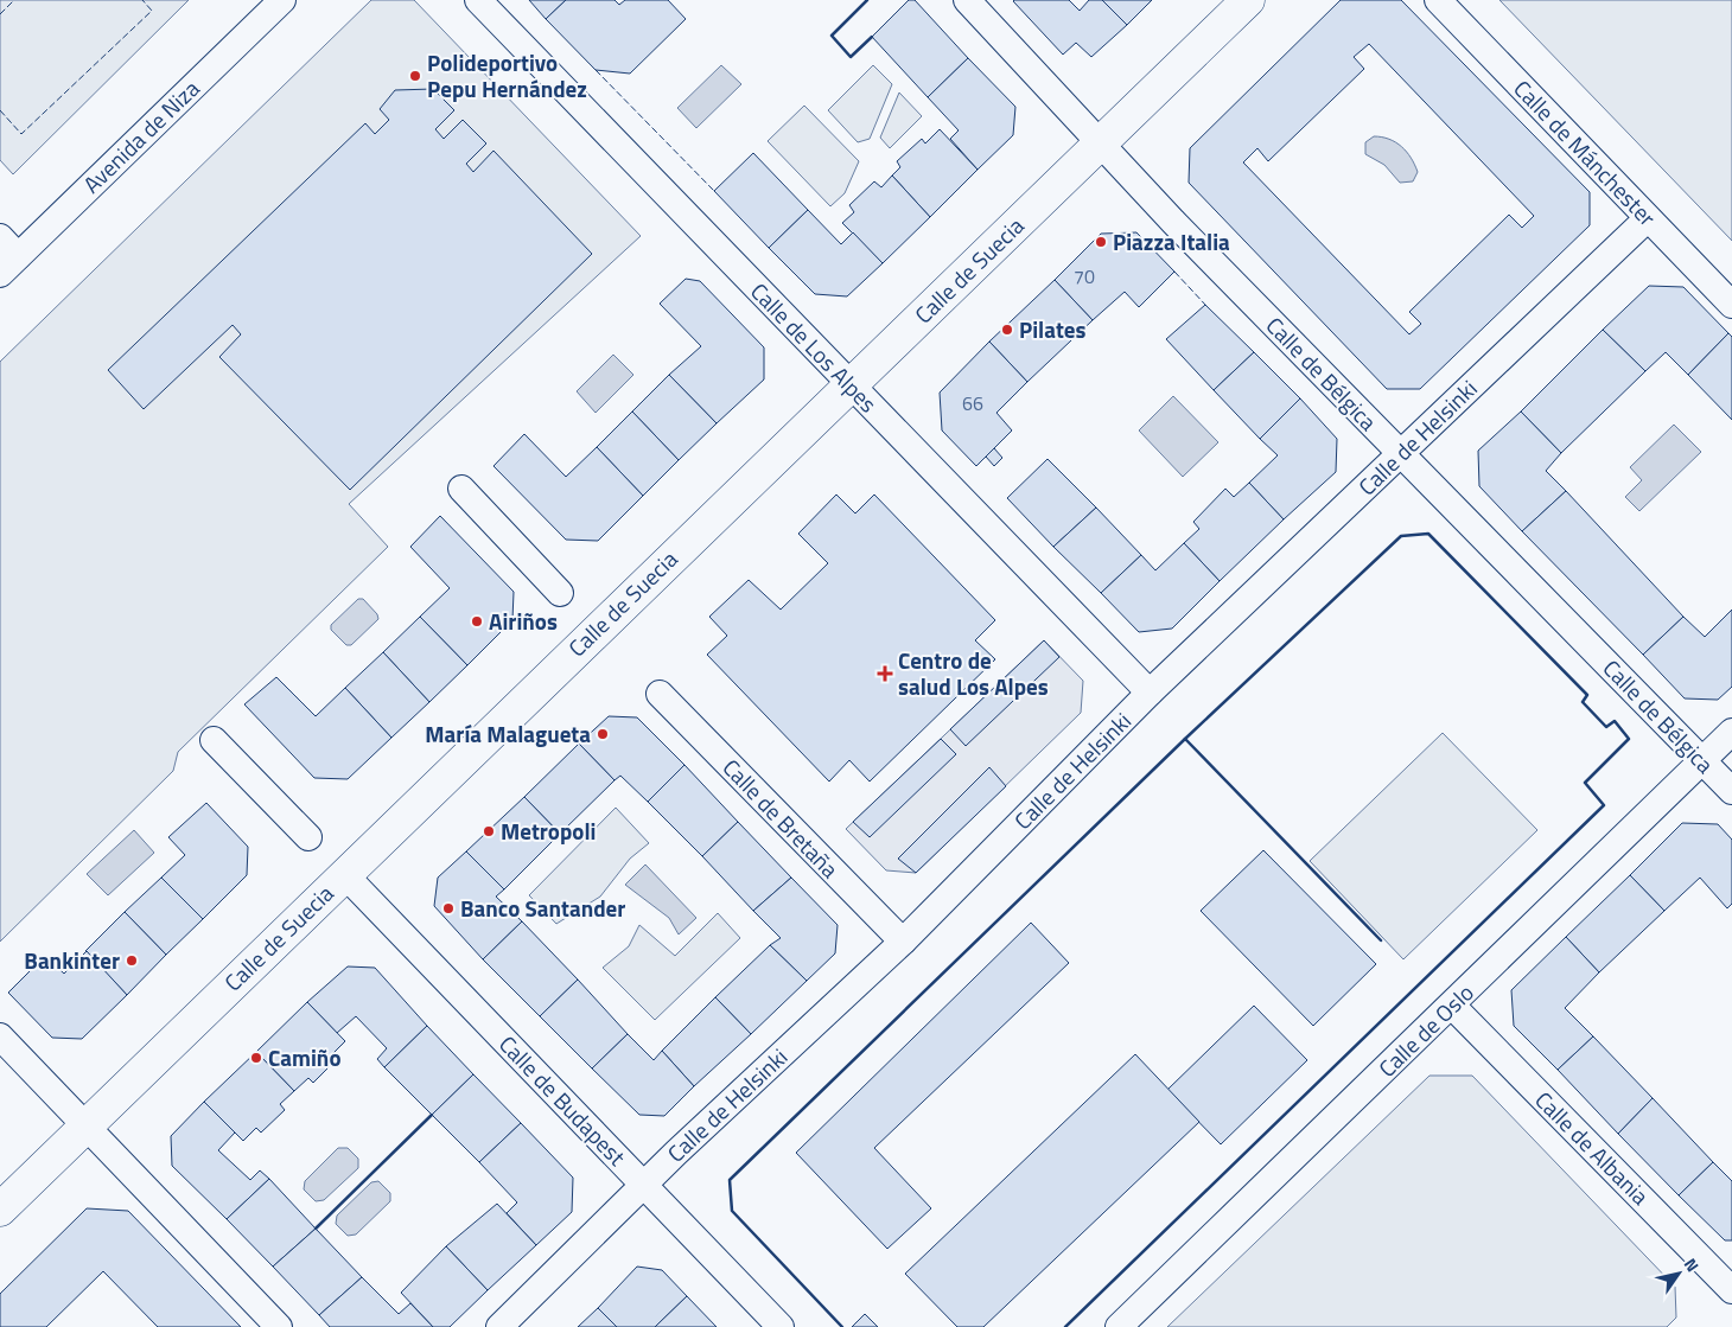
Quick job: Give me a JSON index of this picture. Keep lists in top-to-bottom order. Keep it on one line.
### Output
{"streets":{"street":["Avenida de Niza","Calle de Mánchester","Calle de Suecia","Calle de Los Alpes","Calle de Bélgica","Calle de Helsinki","Calle de Bretaña","Calle de Oslo","Calle de Budapest","Calle de Albania"]},"crossings":[["Calle de Mánchester","Calle de Helsinki"],["Calle de Suecia","Calle de Los Alpes"],["Calle de Suecia","Calle de Bélgica"],["Calle de Suecia","Calle de Budapest"],["Calle de Los Alpes","Calle de Helsinki"],["Calle de Bélgica","Calle de Helsinki"],["Calle de Bélgica","Calle de Oslo"],["Calle de Helsinki","Calle de Bretaña"],["Calle de Helsinki","Calle de Budapest"],["Calle de Oslo","Calle de Albania"]],"places":{"other":["Polideportivo Pepu Hernández","Piazza Italia","Pilates","Airiños","María Malagueta","Metropoli","Banco Santander","Bankinter","Camiño"],"health":["Centro de salud Los Alpes"]},"house_numbers":["70","66"],"north":"top right"}
